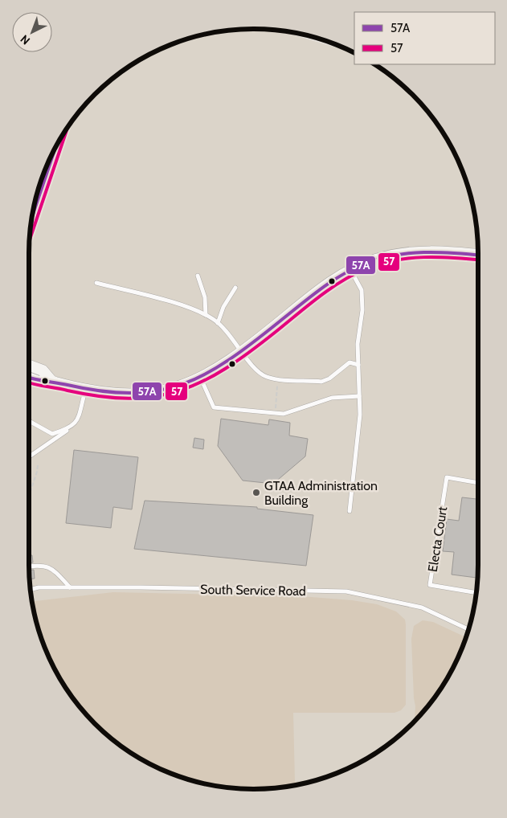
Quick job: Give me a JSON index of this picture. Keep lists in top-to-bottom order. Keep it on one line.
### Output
{"streets":{"lane":["Electa Court","South Service Road"]},"places":["GTAA Administration Building"],"lines":["transit line 57","transit line 57A"],"legend":["57A","57"],"north":"bottom left"}
